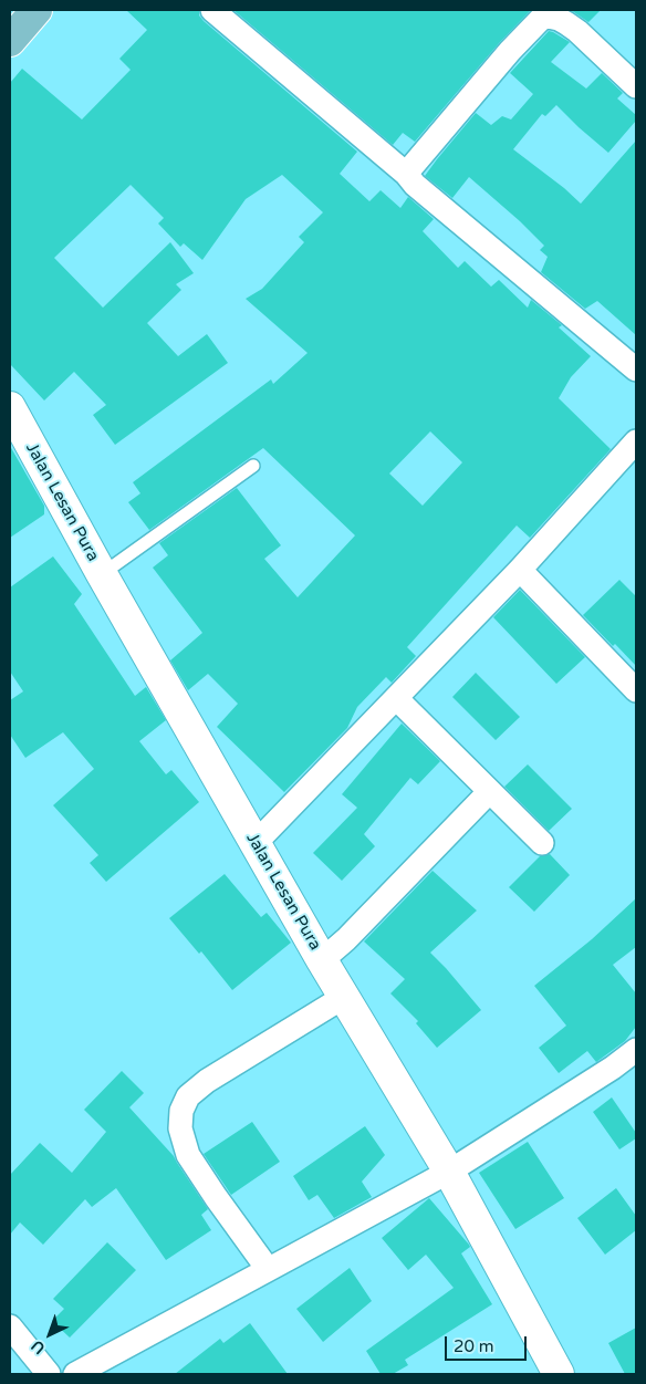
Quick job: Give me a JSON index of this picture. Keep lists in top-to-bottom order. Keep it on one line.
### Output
{"streets":{"street":["Jalan Lesan Pura"]},"scale_bar":"20 m","north":"bottom left"}
